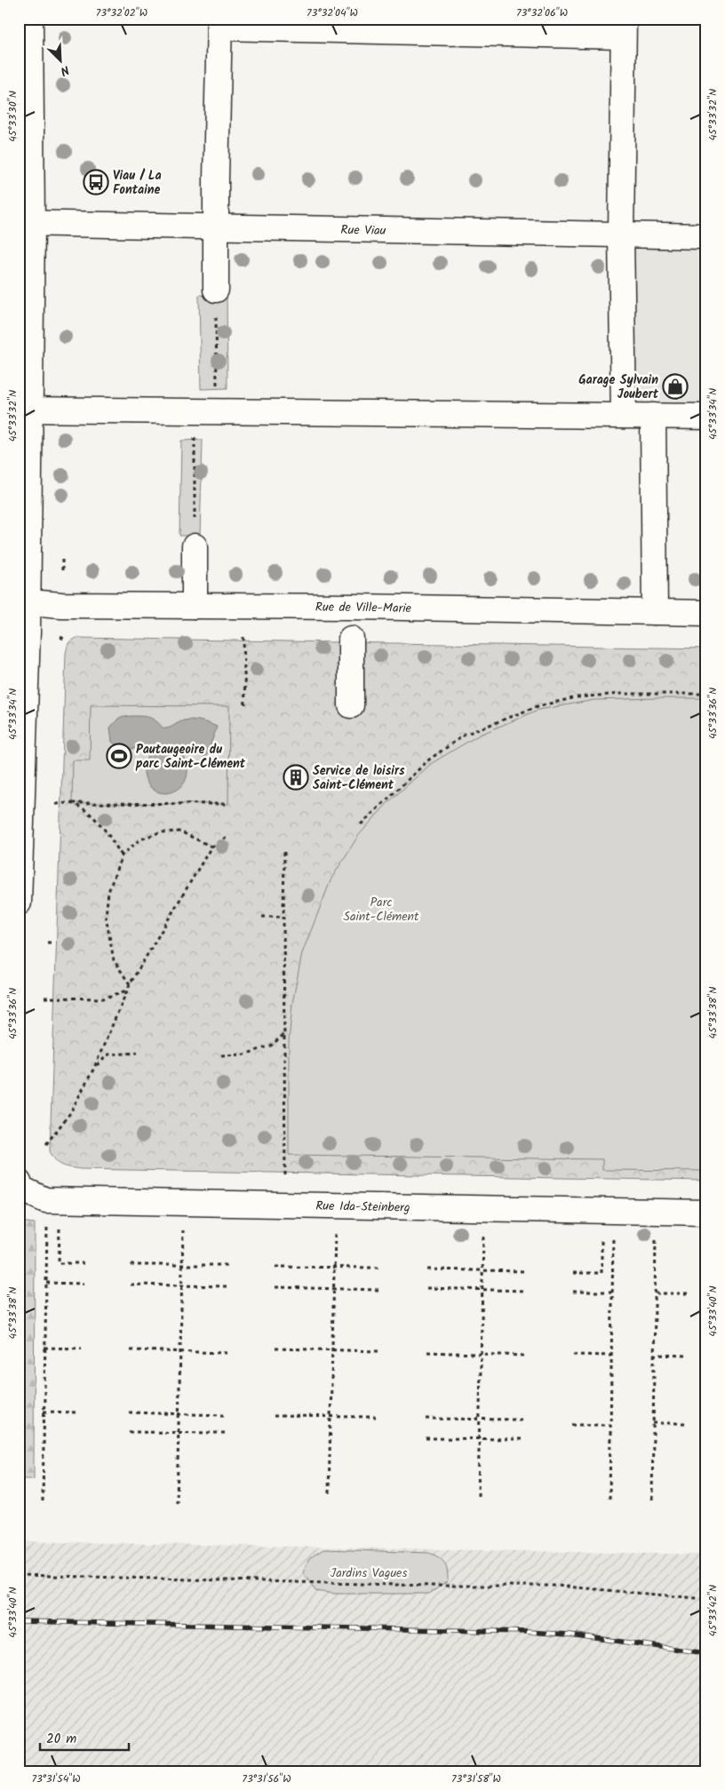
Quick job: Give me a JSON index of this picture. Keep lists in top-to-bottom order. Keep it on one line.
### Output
{"streets":{"street":["Rue Viau","Rue de Ville-Marie","Rue Ida-Steinberg"]},"parks":["Parc Saint-Clément","Jardins Vagues"],"places":{"bus stop":["Viau / La Fontaine"],"shop":["Garage Sylvain Joubert"],"sports":["Pautaugeoire du parc Saint-Clément"],"building":["Service de loisirs Saint-Clément"]},"scale_bar":"20 m","north":"bottom right","coordinates":["73°32'02\"W","73°32'04\"W","73°32'06\"W","45°33'32\"N","45°33'30\"N","45°33'34\"N","45°33'36\"N","45°33'38\"N","45°33'40\"N","45°33'42\"N","73°31'54\"W","73°31'56\"W","73°31'58\"W"]}
